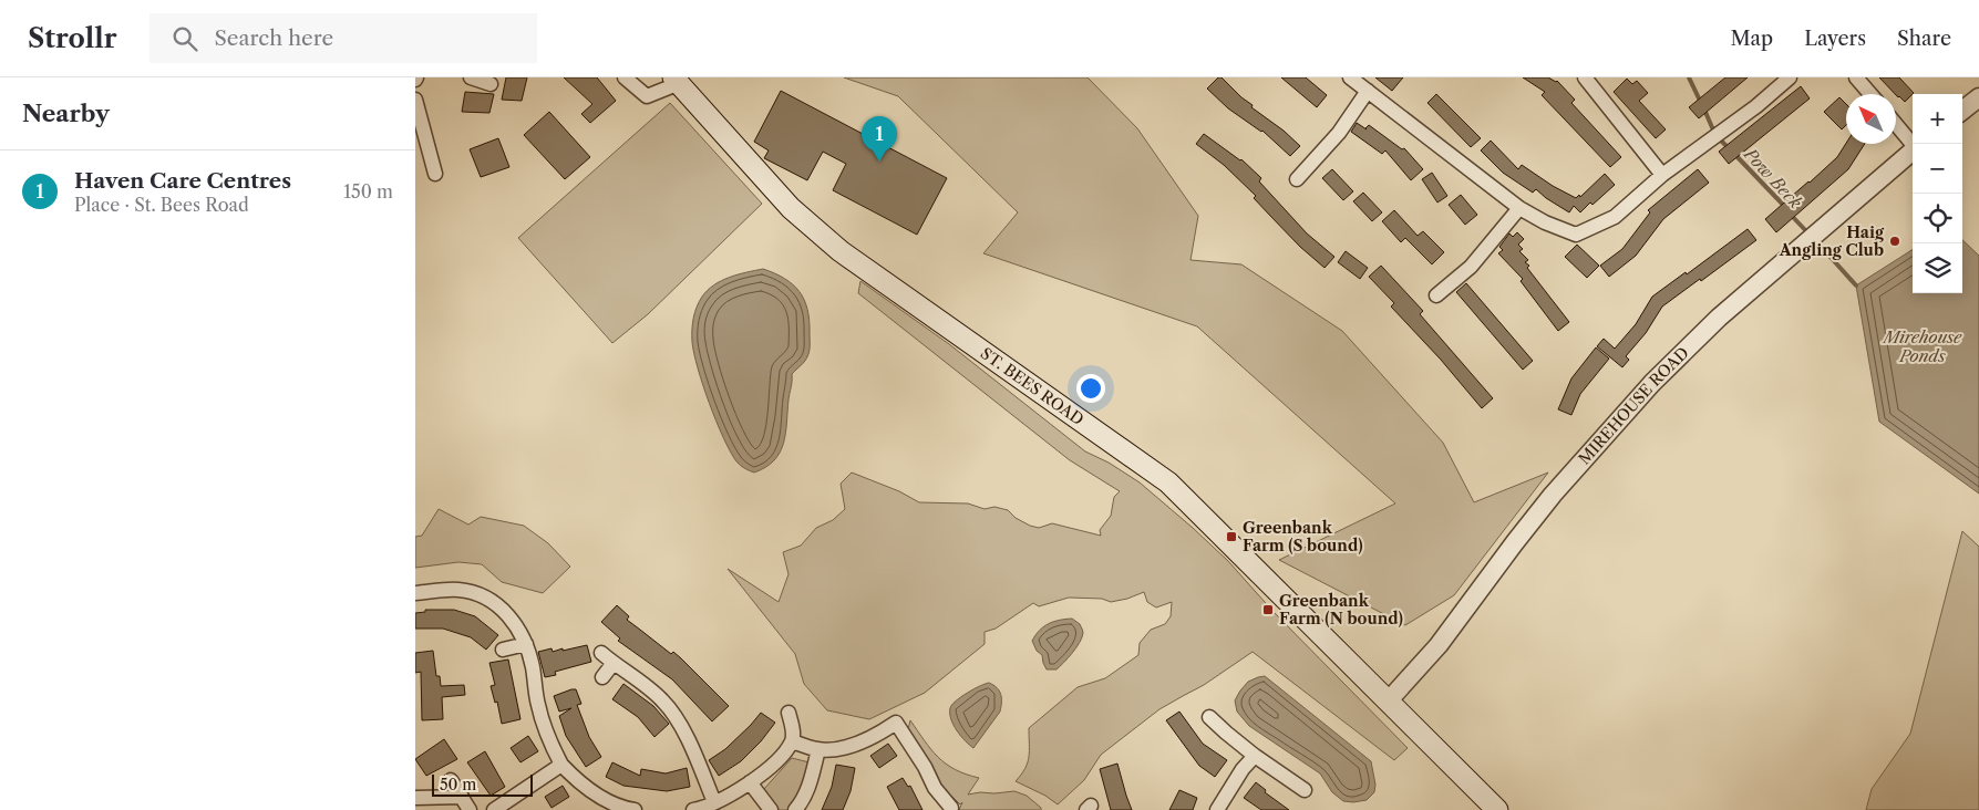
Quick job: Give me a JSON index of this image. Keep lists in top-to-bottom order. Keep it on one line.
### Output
{"streets":{"main road":["ST. BEES ROAD"],"street":["MIREHOUSE ROAD"]},"crossings":[["ST. BEES ROAD","MIREHOUSE ROAD"]],"water":["Pow Beck","Mirehouse Ponds"],"places":{"other":["Haig Angling Club"],"transit":["Greenbank Farm (S bound)","Greenbank Farm (N bound)"]},"scale_bar":"50 m","north":"top left","page":{"header":"Strollr","search":"Search here","nav":["Map","Layers","Share"],"heading":"Nearby","map_buttons":["+","−"],"pins":"1","list":[{"mark":"1","name":"Haven Care Centres","note":"Place · St. Bees Road","value":"150 m"}],"scale":"50 m"}}
